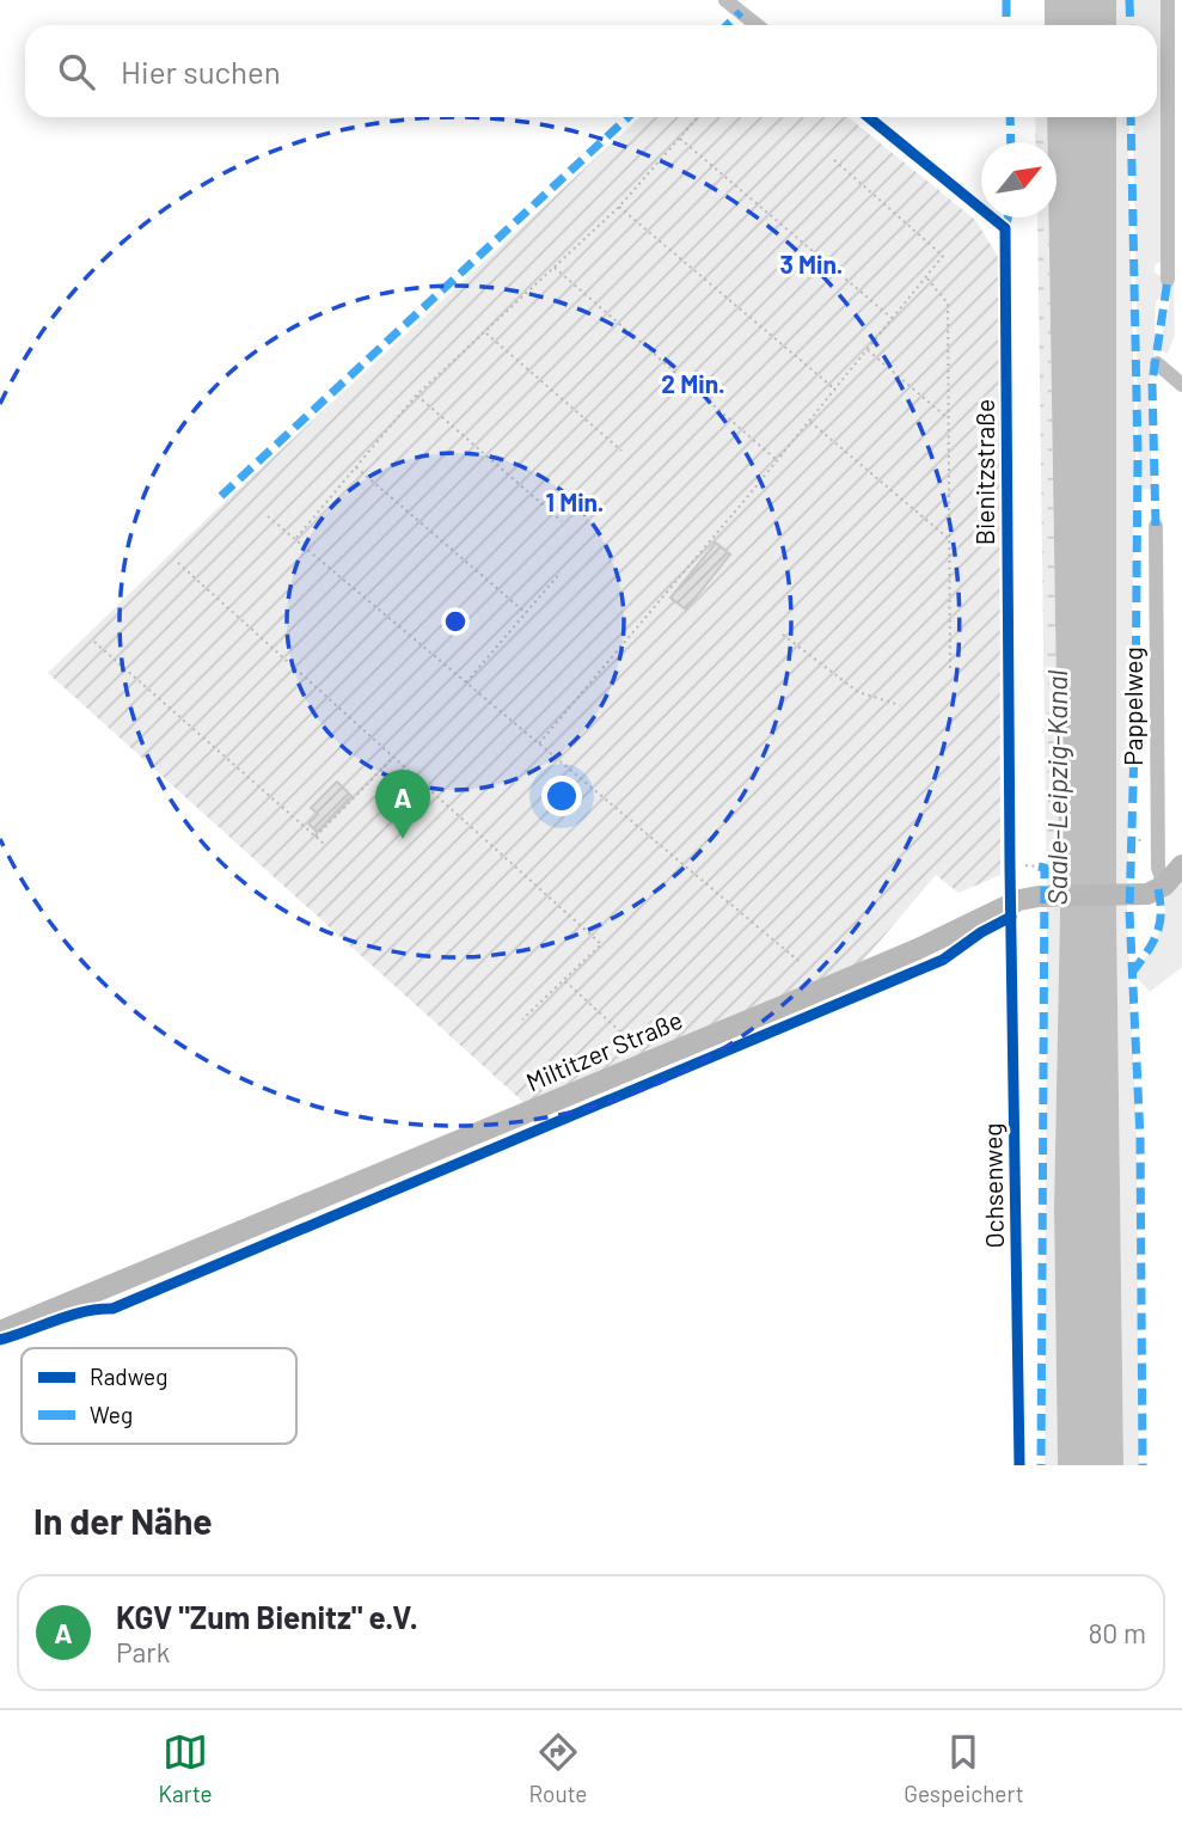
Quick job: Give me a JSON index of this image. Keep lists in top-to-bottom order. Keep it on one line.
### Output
{"streets":{"street":["Bienitzstraße","Pappelweg","Miltitzer Straße","Ochsenweg"]},"crossings":[["Bienitzstraße","Miltitzer Straße"],["Bienitzstraße","Ochsenweg"],["Pappelweg","Miltitzer Straße"],["Miltitzer Straße","Ochsenweg"]],"water":["Saale-Leipzig-Kanal"],"legend":["Radweg","Weg"],"north":"top right","page":{"search":"Hier suchen","pins":"A","heading":"In der Nähe","list":[{"mark":"A","name":"KGV \"Zum Bienitz\" e.V.","note":"Park","value":"80 m"}],"nav":["Karte","Route","Gespeichert"]},"rings":["3 Min.","2 Min.","1 Min."]}
